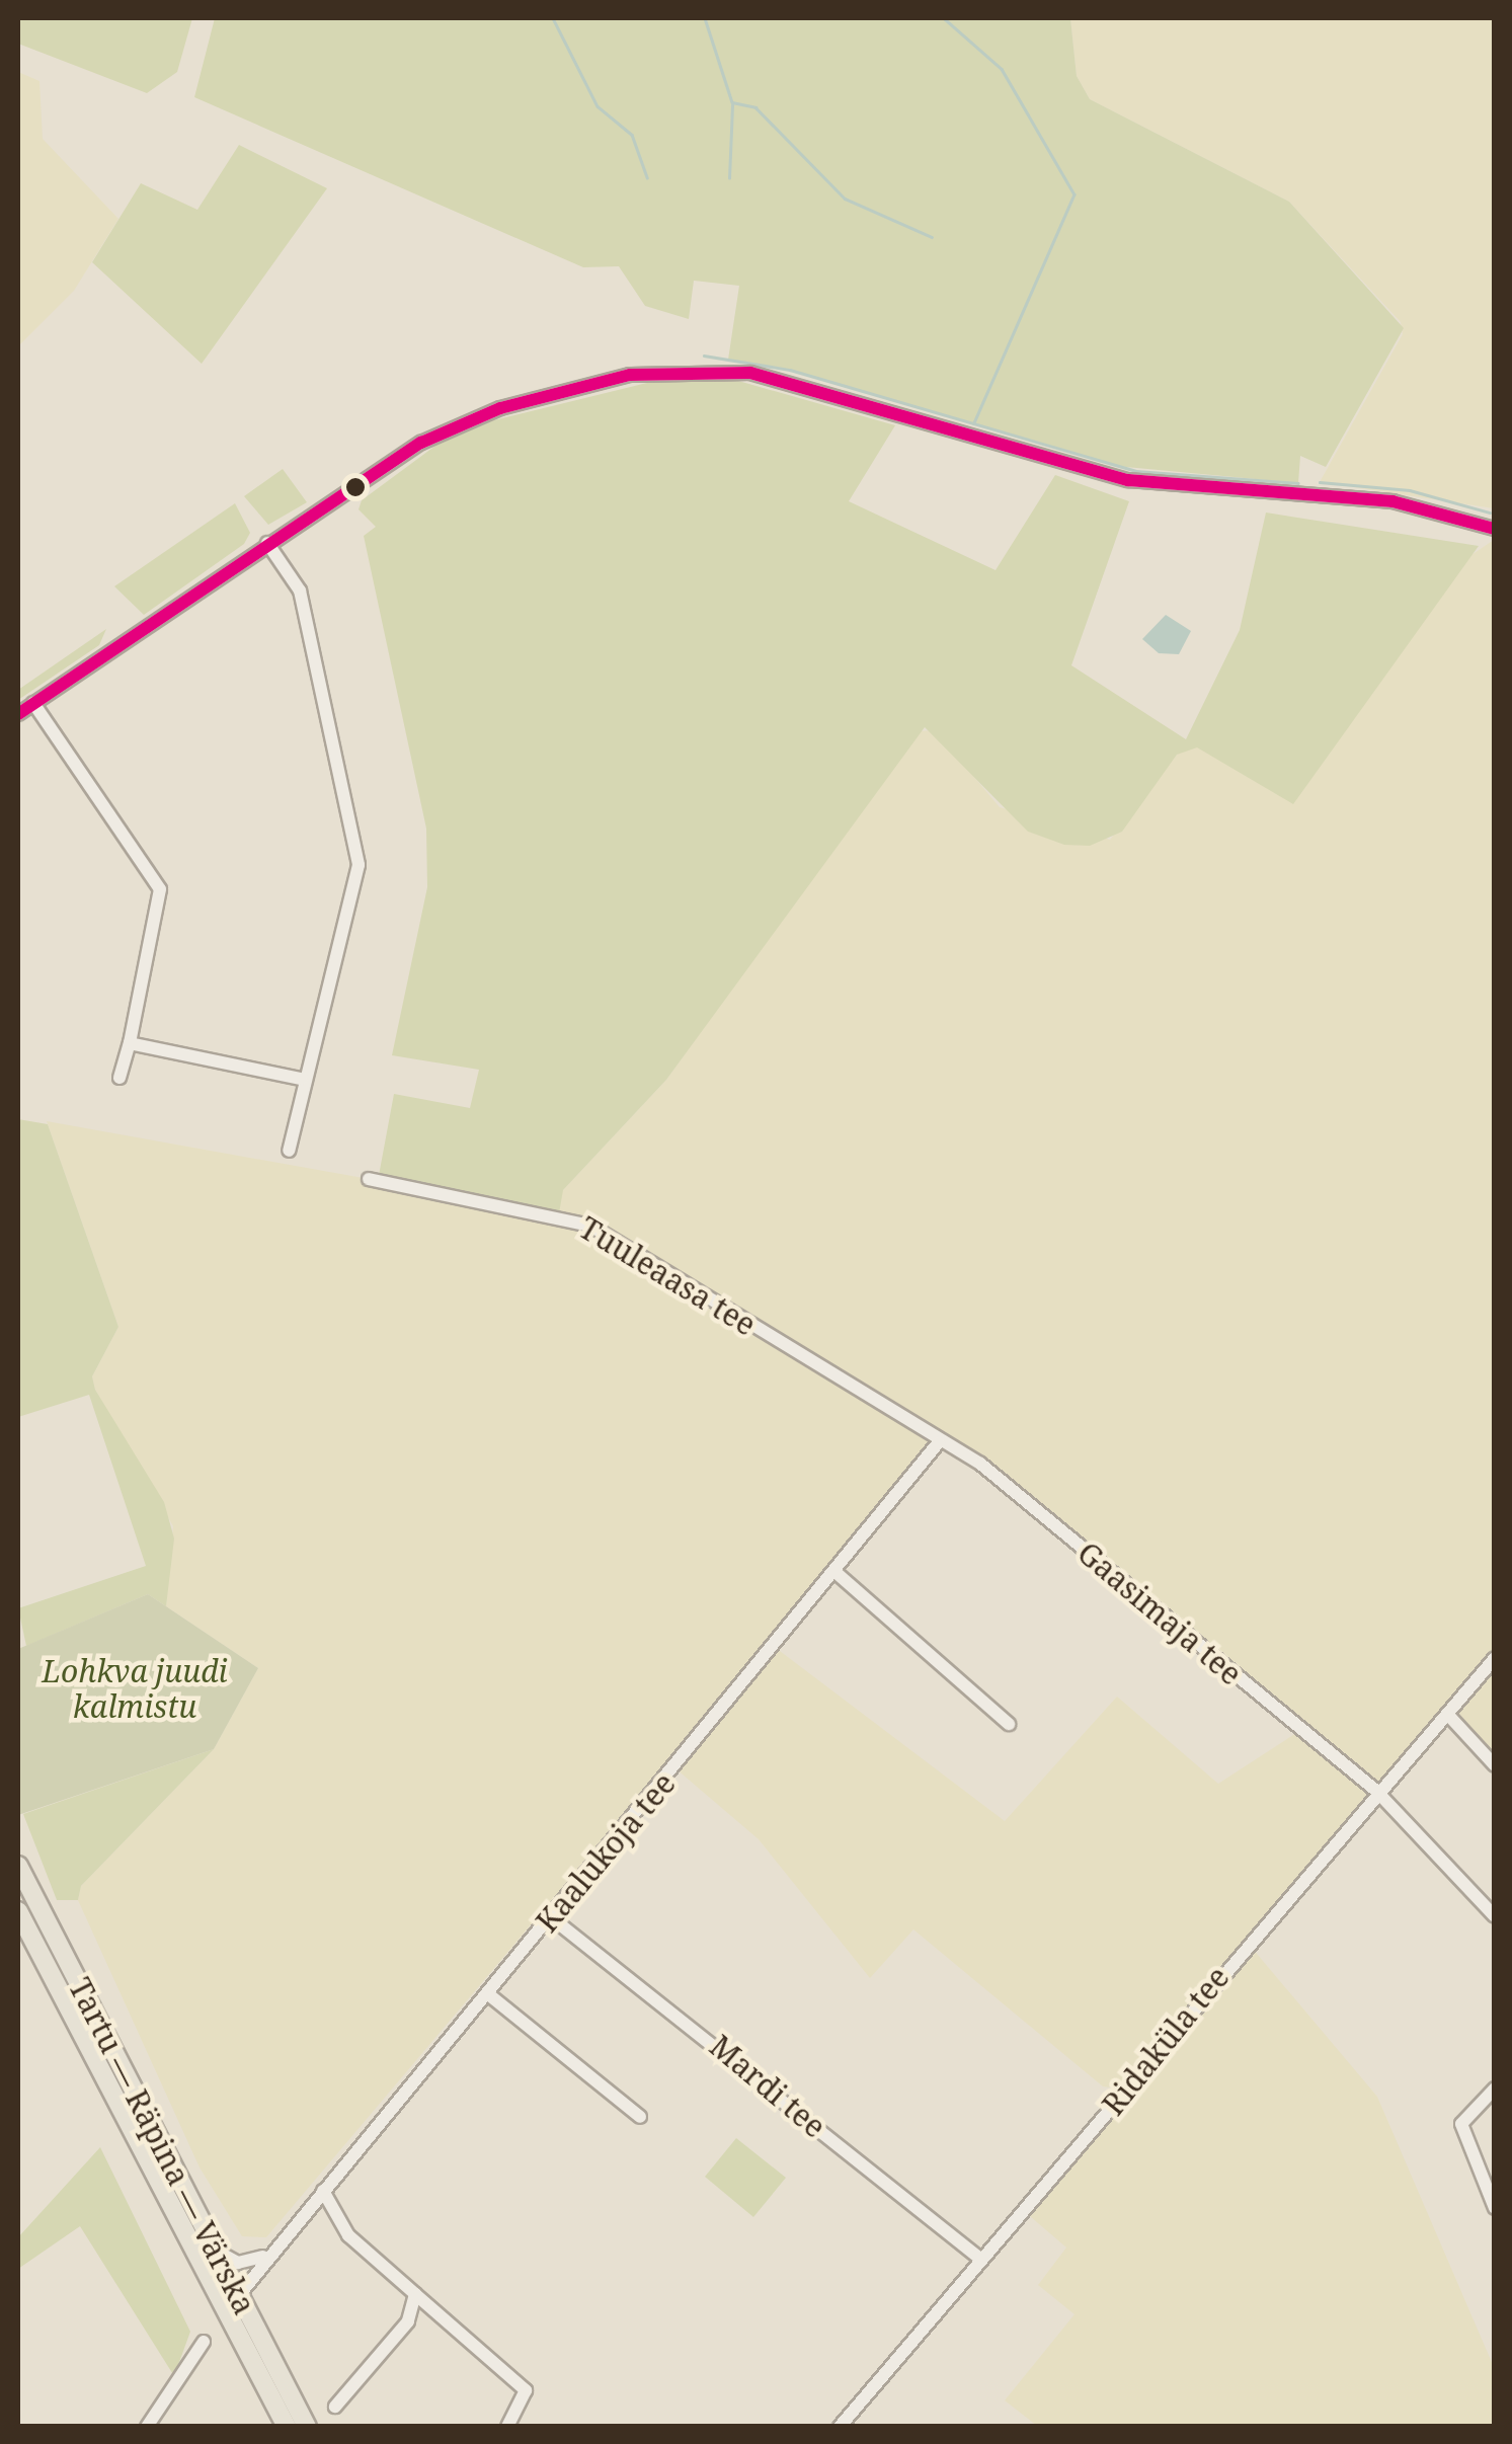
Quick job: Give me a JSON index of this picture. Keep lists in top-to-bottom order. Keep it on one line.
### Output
{"streets":{"main road":["Tartu — Räpina — Värska"],"street":["Tuuleaasa tee","Gaasimaja tee","Kaalukoja tee","Ridaküla tee","Mardi tee"]},"crossings":[["Tuuleaasa tee","Gaasimaja tee"],["Tuuleaasa tee","Kaalukoja tee"],["Gaasimaja tee","Kaalukoja tee"],["Gaasimaja tee","Ridaküla tee"],["Kaalukoja tee","Mardi tee"],["Kaalukoja tee","Tartu — Räpina — Värska"],["Ridaküla tee","Mardi tee"]],"parks":["Lohkva juudi kalmistu"]}
